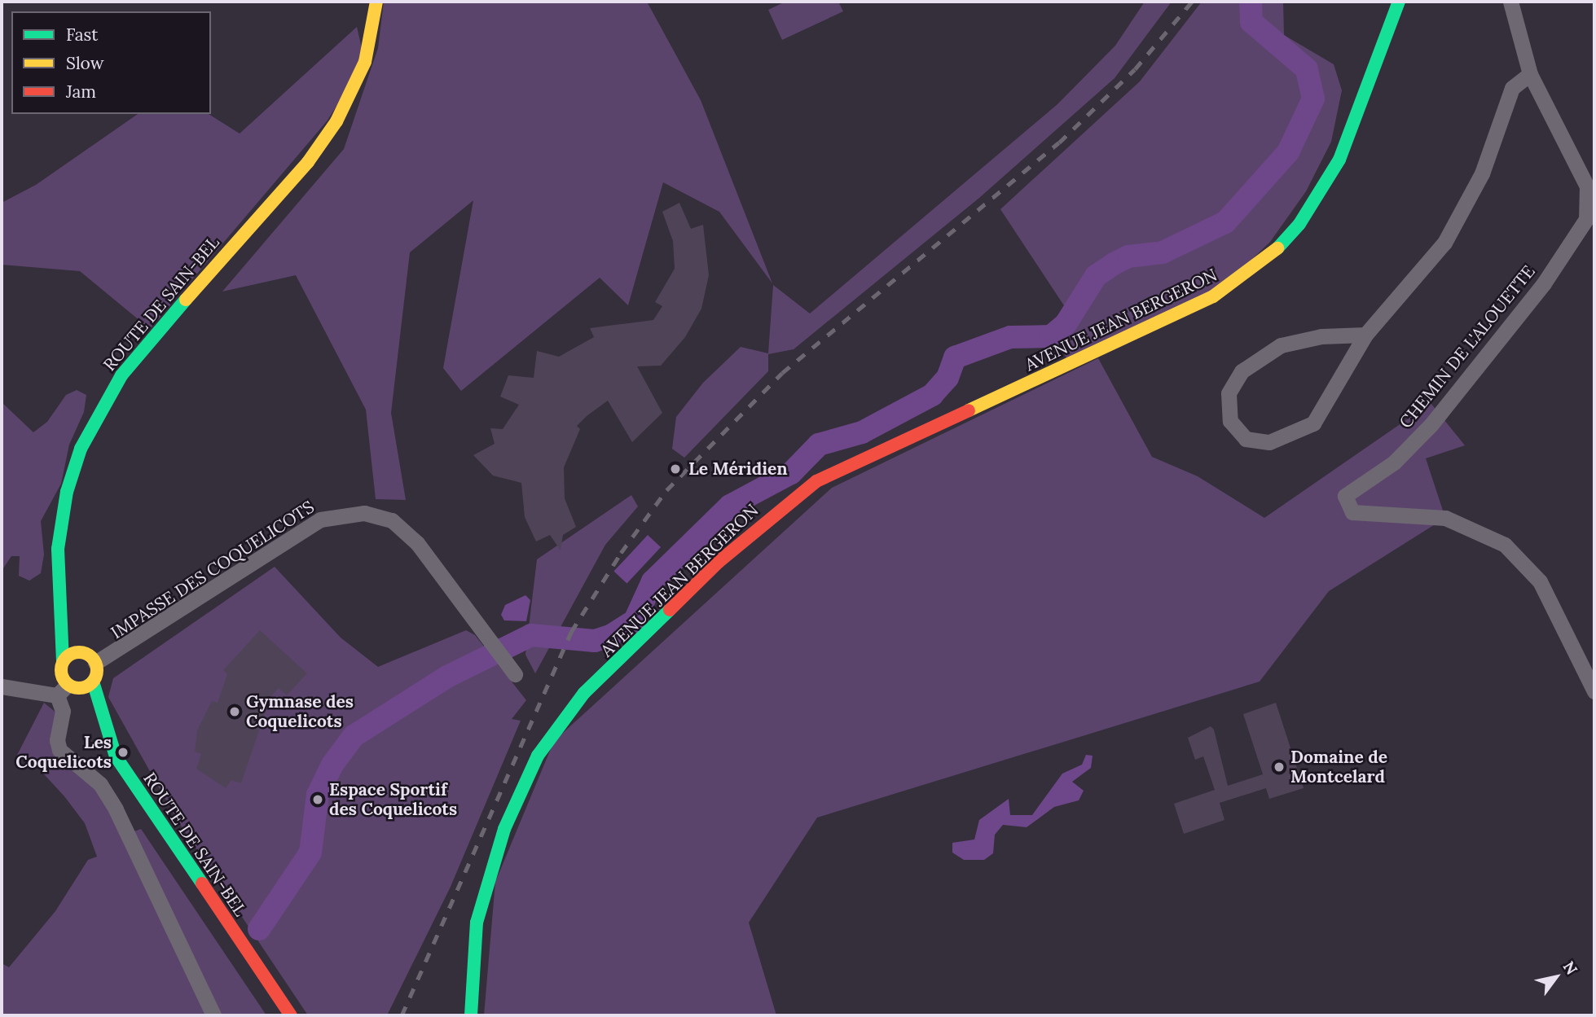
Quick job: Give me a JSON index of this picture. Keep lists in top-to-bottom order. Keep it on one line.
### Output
{"streets":{"main road":["ROUTE DE SAIN-BEL","AVENUE JEAN BERGERON"],"street":["CHEMIN DE L'ALOUETTE","IMPASSE DES COQUELICOTS"]},"crossings":[["ROUTE DE SAIN-BEL","IMPASSE DES COQUELICOTS"]],"places":["Le Méridien","Gymnase des Coquelicots","Les Coquelicots","Domaine de Montcelard","Espace Sportif des Coquelicots"],"legend":["Fast","Slow","Jam"],"north":"top right"}
